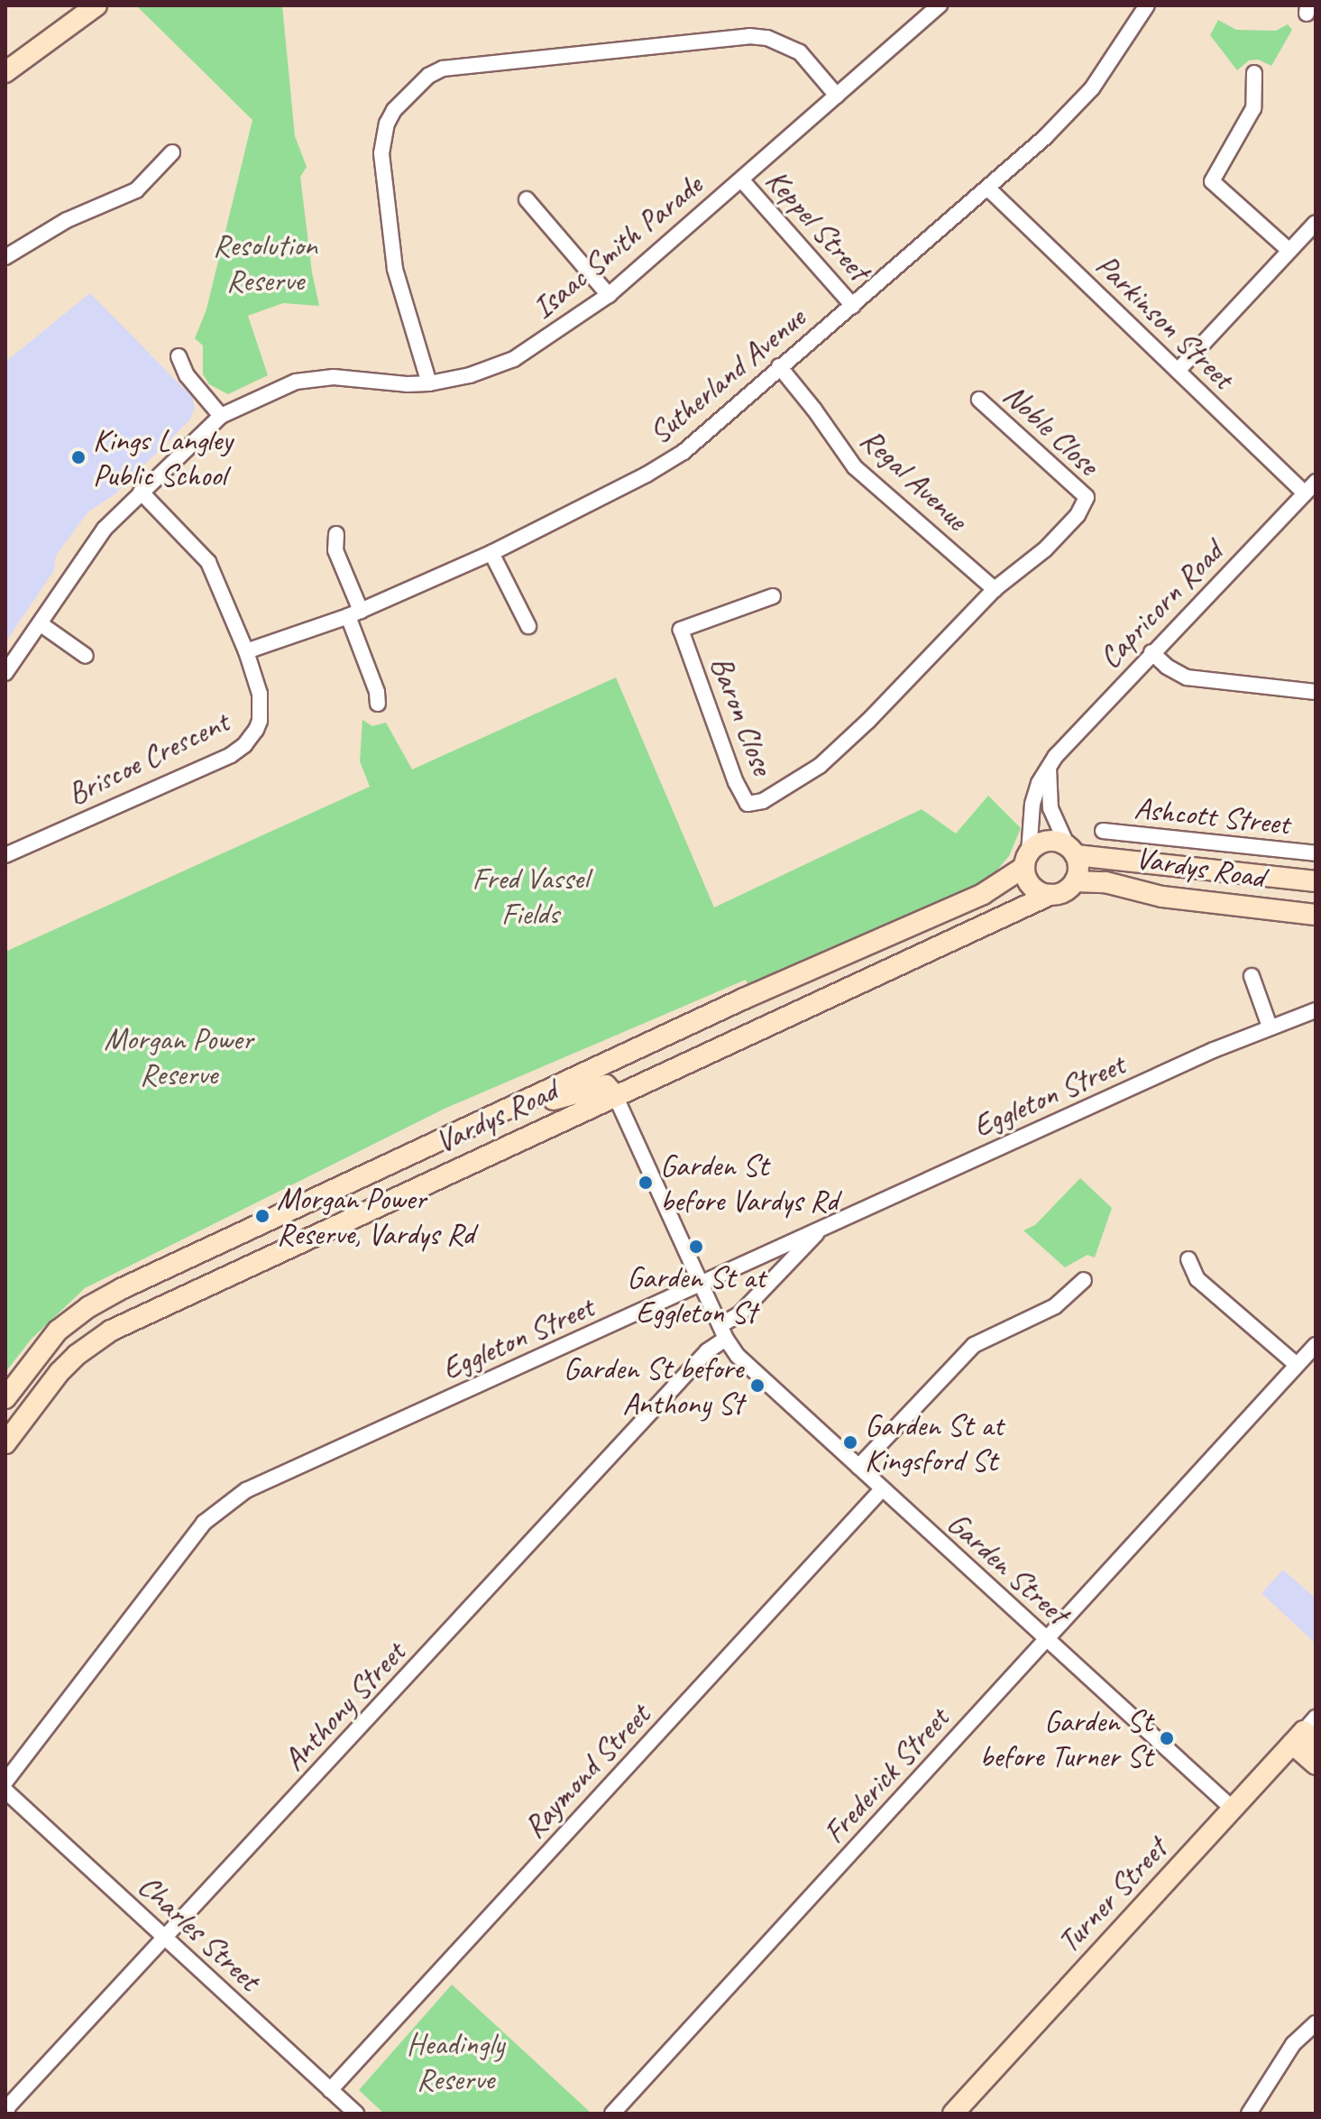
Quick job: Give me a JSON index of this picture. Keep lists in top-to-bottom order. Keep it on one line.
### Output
{"streets":{"main road":["Vardys Road","Turner Street"],"street":["Keppel Street","Isaac Smith Parade","Parkinson Street","Sutherland Avenue","Noble Close","Regal Avenue","Capricorn Road","Baron Close","Briscoe Crescent","Ashcott Street","Eggleton Street","Garden Street","Anthony Street","Raymond Street","Frederick Street","Charles Street"]},"crossings":[["Keppel Street","Isaac Smith Parade"],["Keppel Street","Sutherland Avenue"],["Isaac Smith Parade","Briscoe Crescent"],["Parkinson Street","Sutherland Avenue"],["Parkinson Street","Capricorn Road"],["Sutherland Avenue","Regal Avenue"],["Sutherland Avenue","Briscoe Crescent"],["Noble Close","Regal Avenue"],["Noble Close","Baron Close"],["Regal Avenue","Baron Close"],["Capricorn Road","Vardys Road"],["Vardys Road","Garden Street"],["Eggleton Street","Garden Street"],["Eggleton Street","Anthony Street"],["Garden Street","Anthony Street"],["Garden Street","Raymond Street"],["Garden Street","Frederick Street"],["Garden Street","Turner Street"],["Anthony Street","Charles Street"],["Raymond Street","Charles Street"]],"parks":["Resolution Reserve","Fred Vassel Fields","Morgan Power Reserve","Headingly Reserve"],"places":["Kings Langley Public School","Garden St before Vardys Rd","Morgan Power Reserve, Vardys Rd","Garden St at Eggleton St","Garden St before Anthony St","Garden St at Kingsford St","Garden St before Turner St"]}
